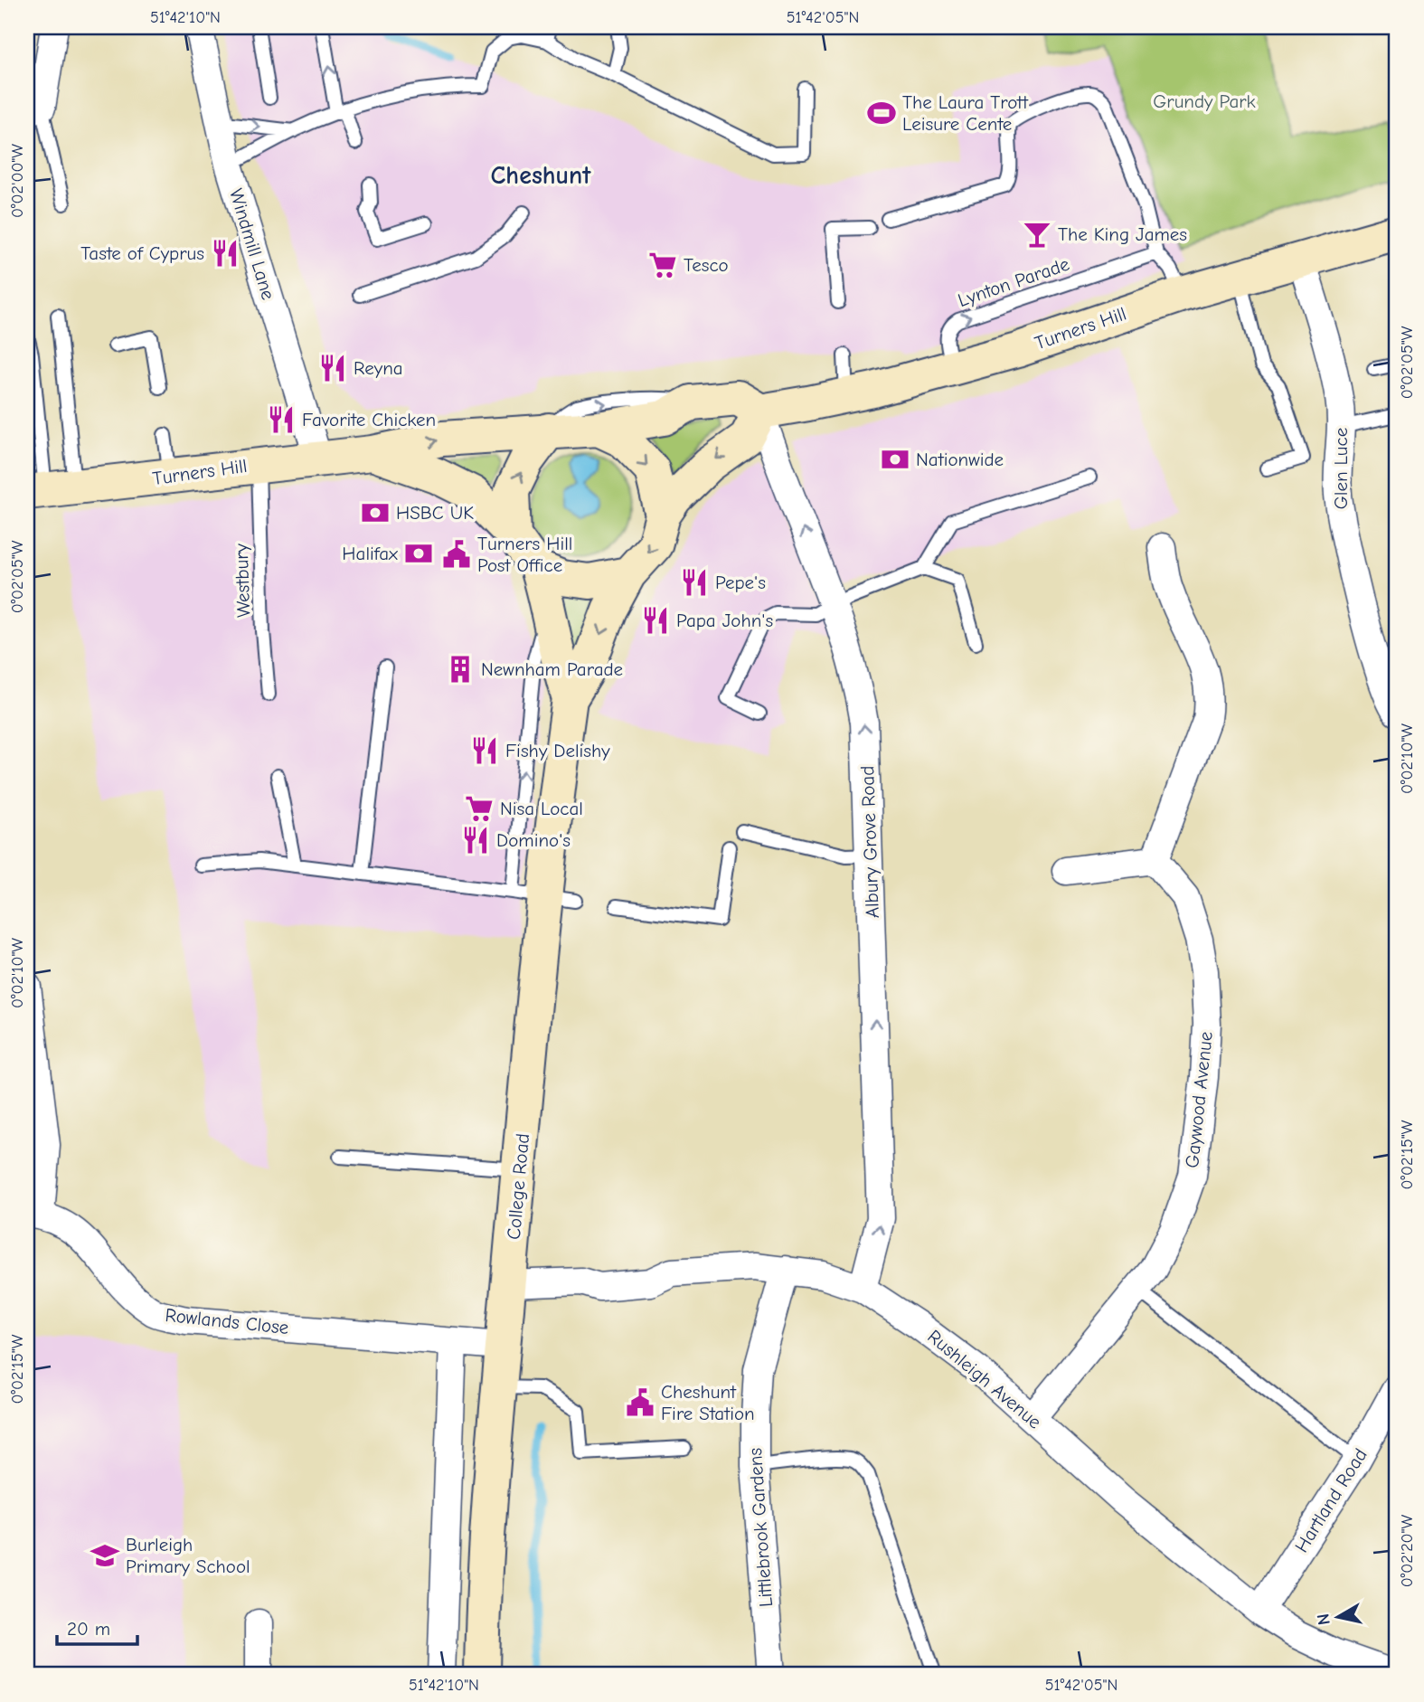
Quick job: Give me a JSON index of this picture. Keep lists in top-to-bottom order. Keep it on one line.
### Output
{"streets":{"main road":["Turners Hill","College Road"],"street":["Windmill Lane","Glen Luce","Albury Grove Road","Gaywood Avenue","Rowlands Close","Rushleigh Avenue","Hartland Road","Littlebrook Gardens"],"lane":["Lynton Parade","Westbury"]},"crossings":[["Windmill Lane","Turners Hill"],["Lynton Parade","Turners Hill"],["Turners Hill","Glen Luce"],["Turners Hill","Westbury"],["Turners Hill","Albury Grove Road"],["Turners Hill","College Road"],["Albury Grove Road","Rushleigh Avenue"],["Gaywood Avenue","Rushleigh Avenue"],["College Road","Rowlands Close"],["College Road","Rushleigh Avenue"],["Rushleigh Avenue","Hartland Road"],["Rushleigh Avenue","Littlebrook Gardens"]],"one_way":["Lynton Parade","Albury Grove Road"],"districts":["Cheshunt"],"parks":["Grundy Park"],"places":{"sports":["The Laura Trott Leisure Cente"],"bar":["The King James"],"restaurant":["Taste of Cyprus","Reyna","Favorite Chicken","Pepe's","Papa John's","Fishy Delishy","Domino's"],"supermarket":["Tesco","Nisa Local"],"bank":["Nationwide","HSBC UK","Halifax"],"public building":["Turners Hill Post Office","Cheshunt Fire Station"],"building":["Newnham Parade"],"school or university":["Burleigh Primary School"]},"scale_bar":"20 m","north":"left","coordinates":["51°42'10\"N","51°42'05\"N","0°02'00\"W","0°02'05\"W","0°02'10\"W","0°02'15\"W","0°02'20\"W"]}
